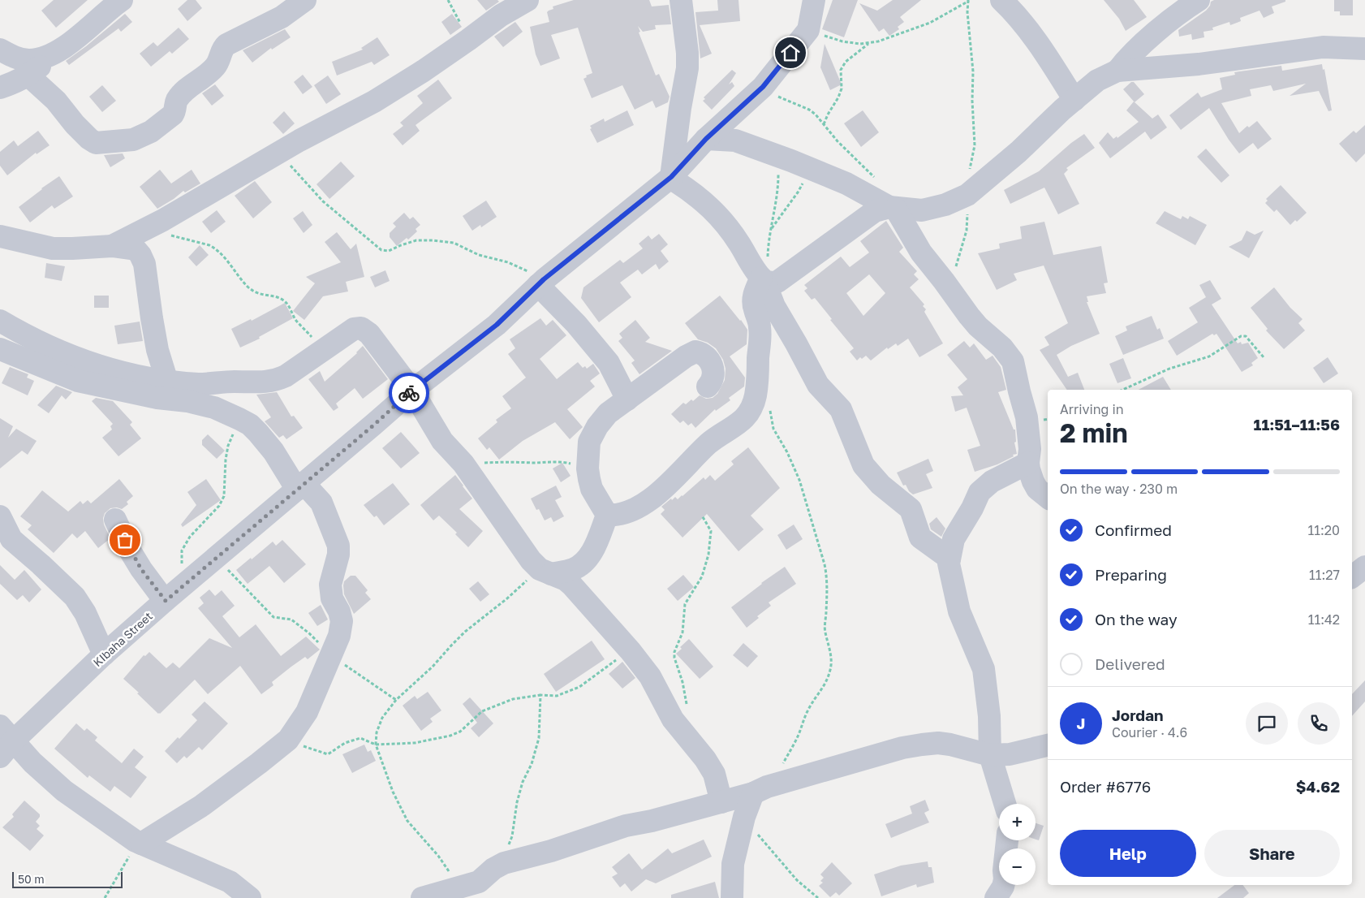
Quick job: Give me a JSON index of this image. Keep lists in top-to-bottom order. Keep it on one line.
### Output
{"streets":{"street":["KIbaha Street"]},"scale_bar":"50 m","page":{"heading":["2 min","Arriving in","11:51–11:56"],"panel":["Jordan","Courier · 4.6","Order #6776","$4.62"],"bar":"On the way · 230 m","list":[["Confirmed","11:20"],["Preparing","11:27"],["On the way","11:42"],"Delivered"],"round":"J","map_buttons":["+","−"],"buttons":["Help","Share"],"scale":"50 m"}}
